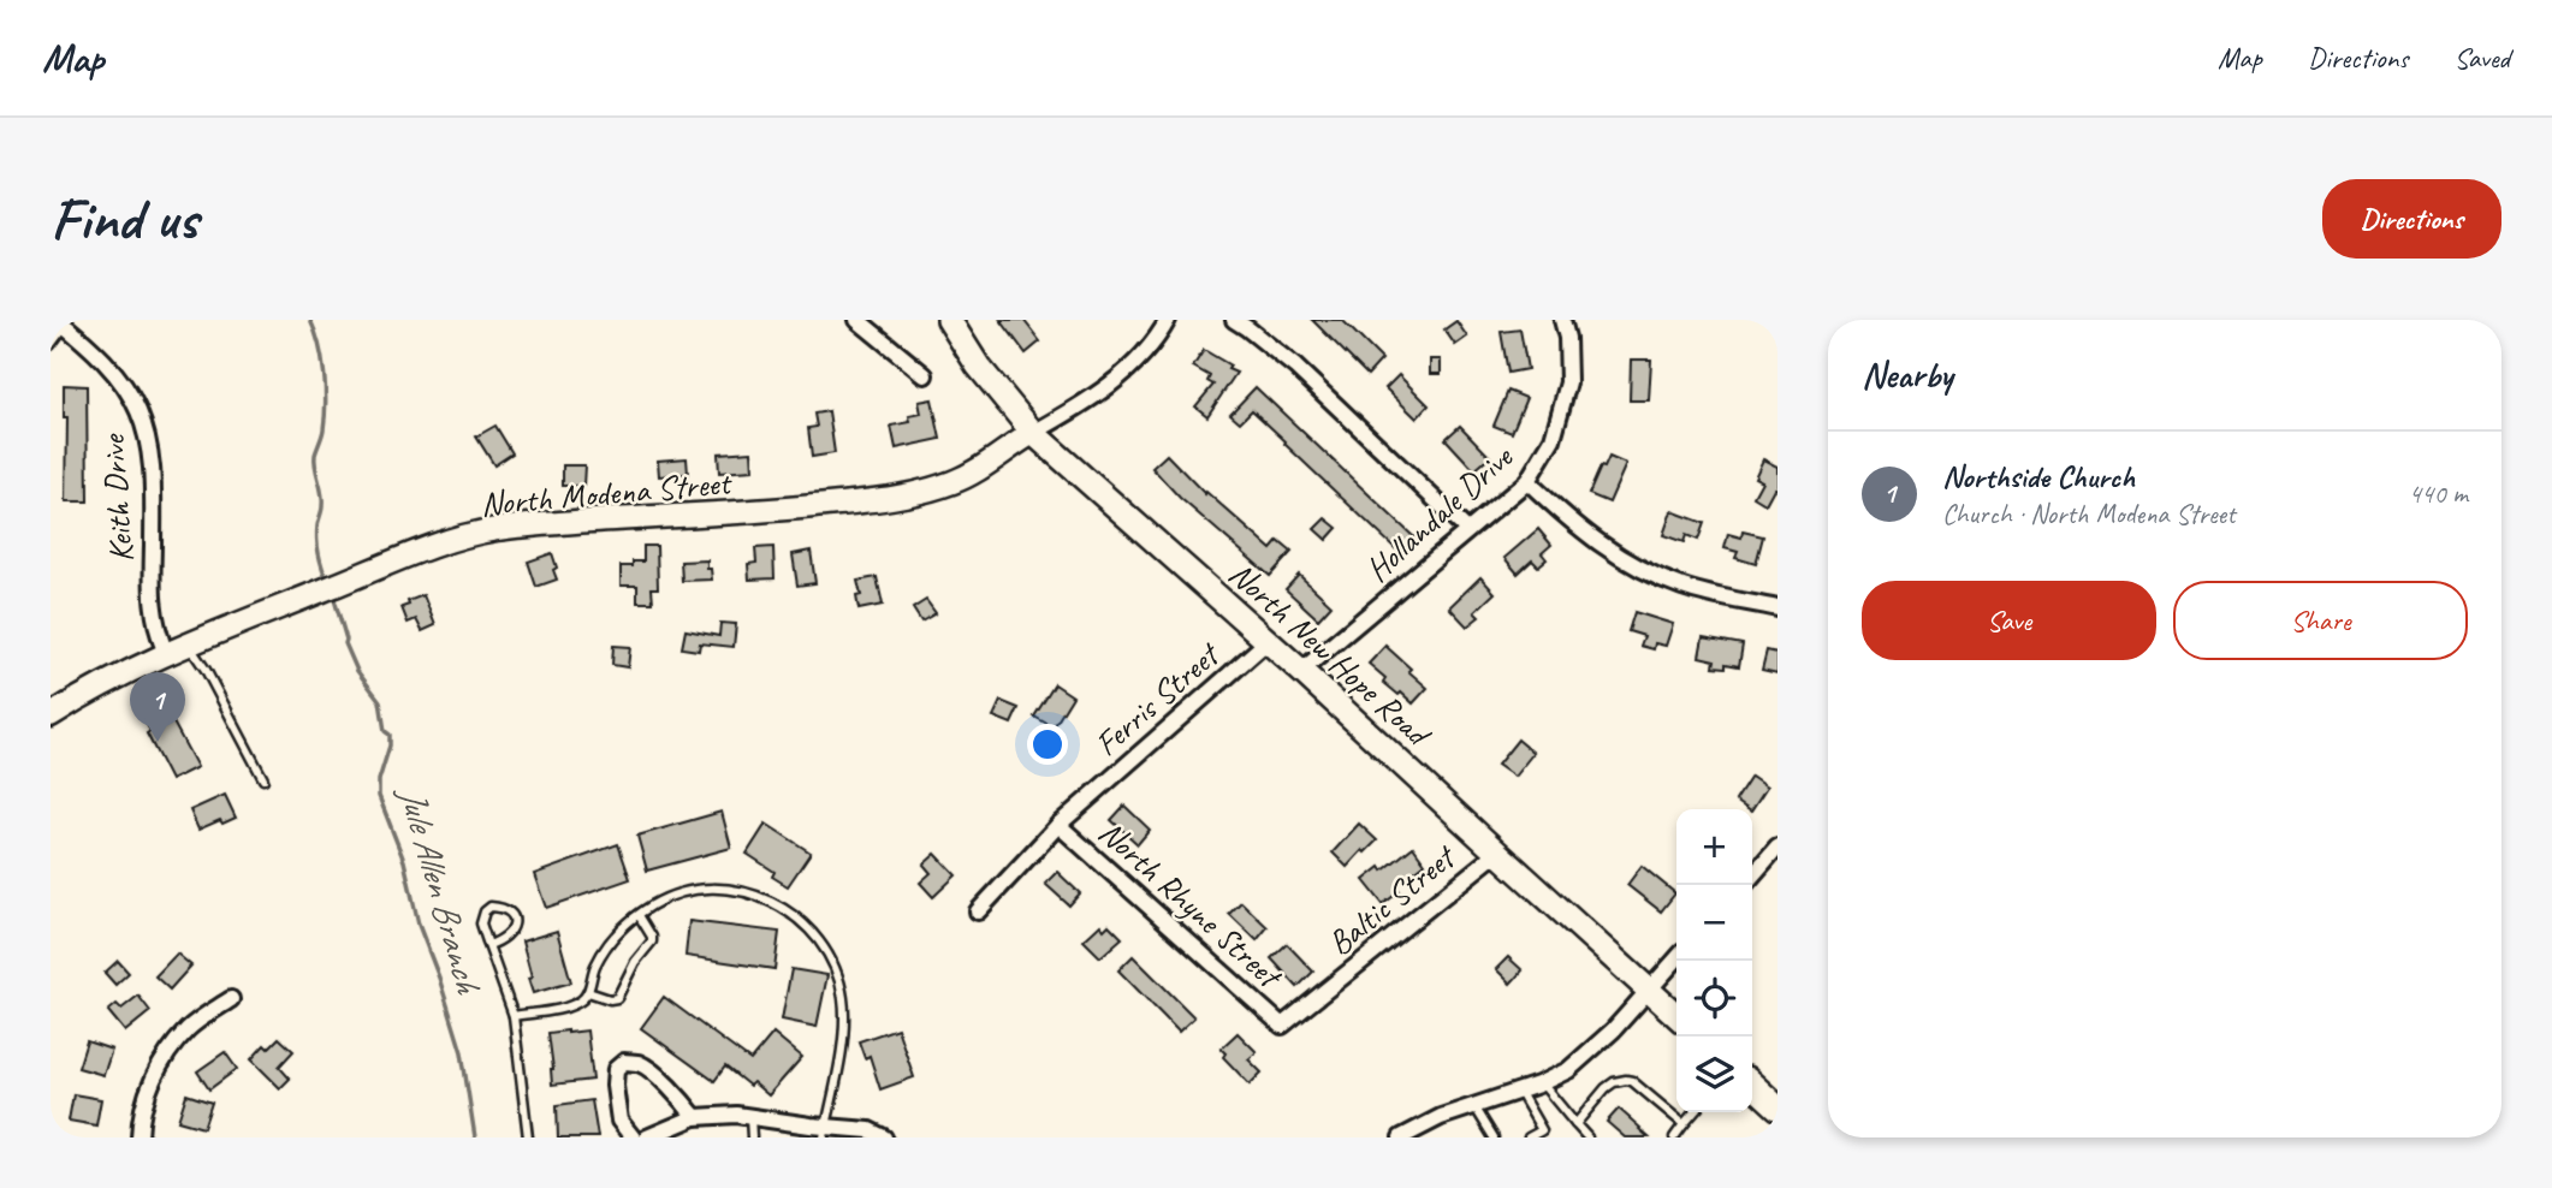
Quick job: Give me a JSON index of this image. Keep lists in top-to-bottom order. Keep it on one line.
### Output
{"streets":{"main road":["North New Hope Road"],"street":["North Modena Street","Keith Drive","Hollandale Drive","Ferris Street","Baltic Street","North Rhyne Street"]},"crossings":[["North Modena Street","Keith Drive"],["North Modena Street","North New Hope Road"],["Hollandale Drive","North New Hope Road"],["North New Hope Road","Ferris Street"],["North New Hope Road","Baltic Street"],["Ferris Street","North Rhyne Street"],["Baltic Street","North Rhyne Street"]],"water":["Jule Allen Branch"],"page":{"header":"Map","nav":["Map","Directions","Saved"],"buttons":["Directions",["Save","Share"]],"title":"Find us","heading":"Nearby","list":[{"mark":"1","name":"Northside Church","note":"Church · North Modena Street","value":"440 m"}],"pins":"1","map_buttons":["+","−"]}}
